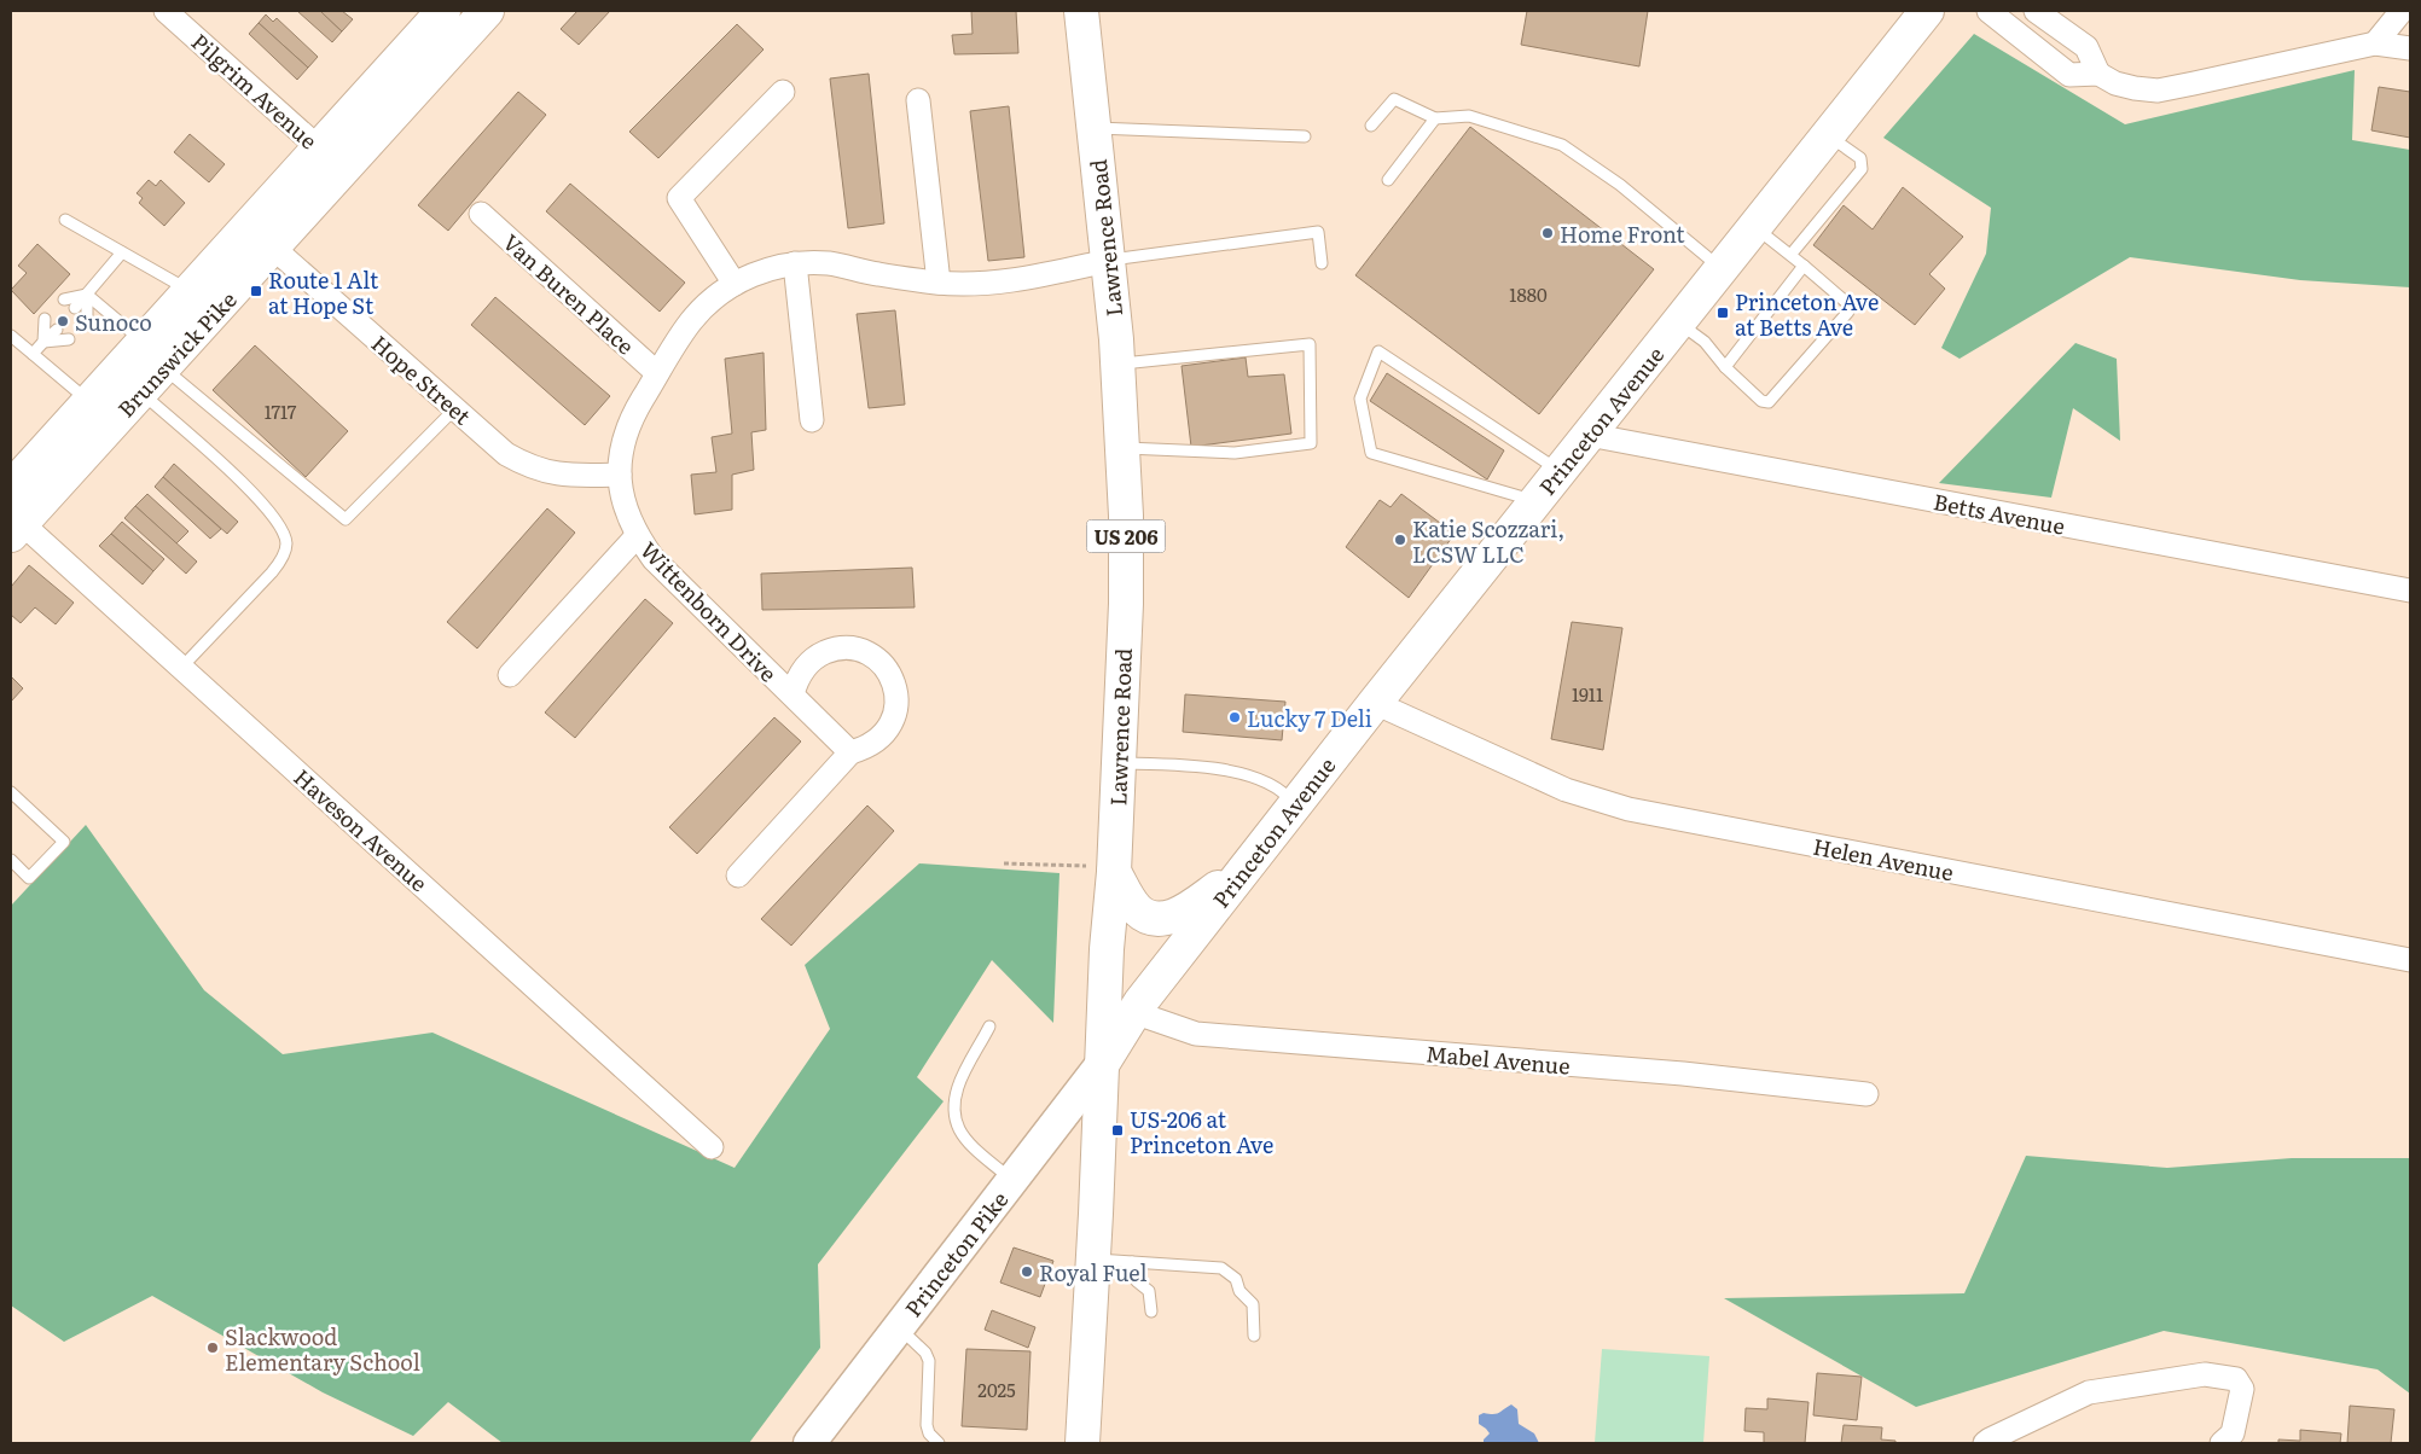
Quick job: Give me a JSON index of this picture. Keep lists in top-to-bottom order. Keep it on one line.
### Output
{"streets":{"main road":["Lawrence Road","Brunswick Pike","Princeton Avenue","US 206","Princeton Pike"],"street":["Pilgrim Avenue","Van Buren Place","Hope Street","Betts Avenue","Wittenborn Drive","Haveson Avenue","Helen Avenue","Mabel Avenue"]},"crossings":[["Pilgrim Avenue","Brunswick Pike"],["Lawrence Road","Princeton Avenue"],["Lawrence Road","Wittenborn Drive"],["Lawrence Road","Princeton Pike"],["Van Buren Place","Wittenborn Drive"],["Brunswick Pike","Hope Street"],["Brunswick Pike","Haveson Avenue"],["Hope Street","Wittenborn Drive"],["Princeton Avenue","Betts Avenue"],["Princeton Avenue","Helen Avenue"],["Princeton Avenue","Mabel Avenue"],["Princeton Avenue","Princeton Pike"]],"places":{"other":["Home Front","Sunoco","Katie Scozzari, LCSW LLC","Lucky 7 Deli","Royal Fuel","Slackwood Elementary School"],"transit":["Route 1 Alt at Hope St","Princeton Ave at Betts Ave","US-206 at Princeton Ave"]},"house_numbers":["1880","1717","1911","2025"]}
